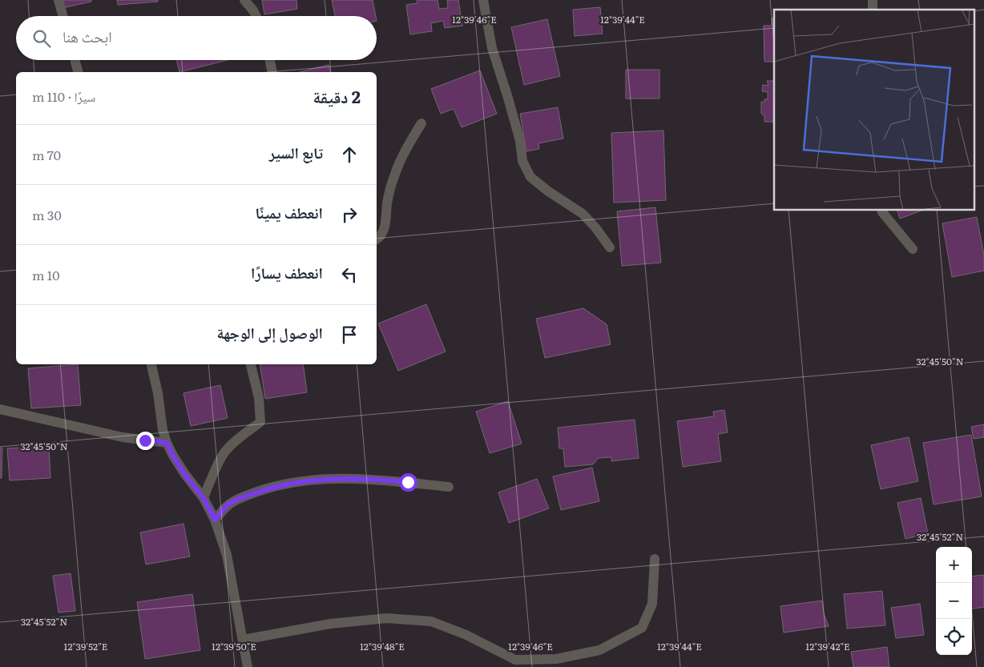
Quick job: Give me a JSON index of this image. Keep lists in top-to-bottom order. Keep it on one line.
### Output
{"page":{"search":"ابحث هنا","heading":["2 دقيقة","سيرًا · 110 m"],"list":[["تابع السير","70 m"],["انعطف يمينًا","30 m"],["انعطف يسارًا","10 m"],"الوصول إلى الوجهة"],"map_buttons":["+","−"]},"coordinates":["12°39'46\"E","12°39'44\"E","32°45'50\"N","32°45'52\"N","12°39'52\"E","12°39'50\"E","12°39'48\"E","12°39'42\"E"]}
